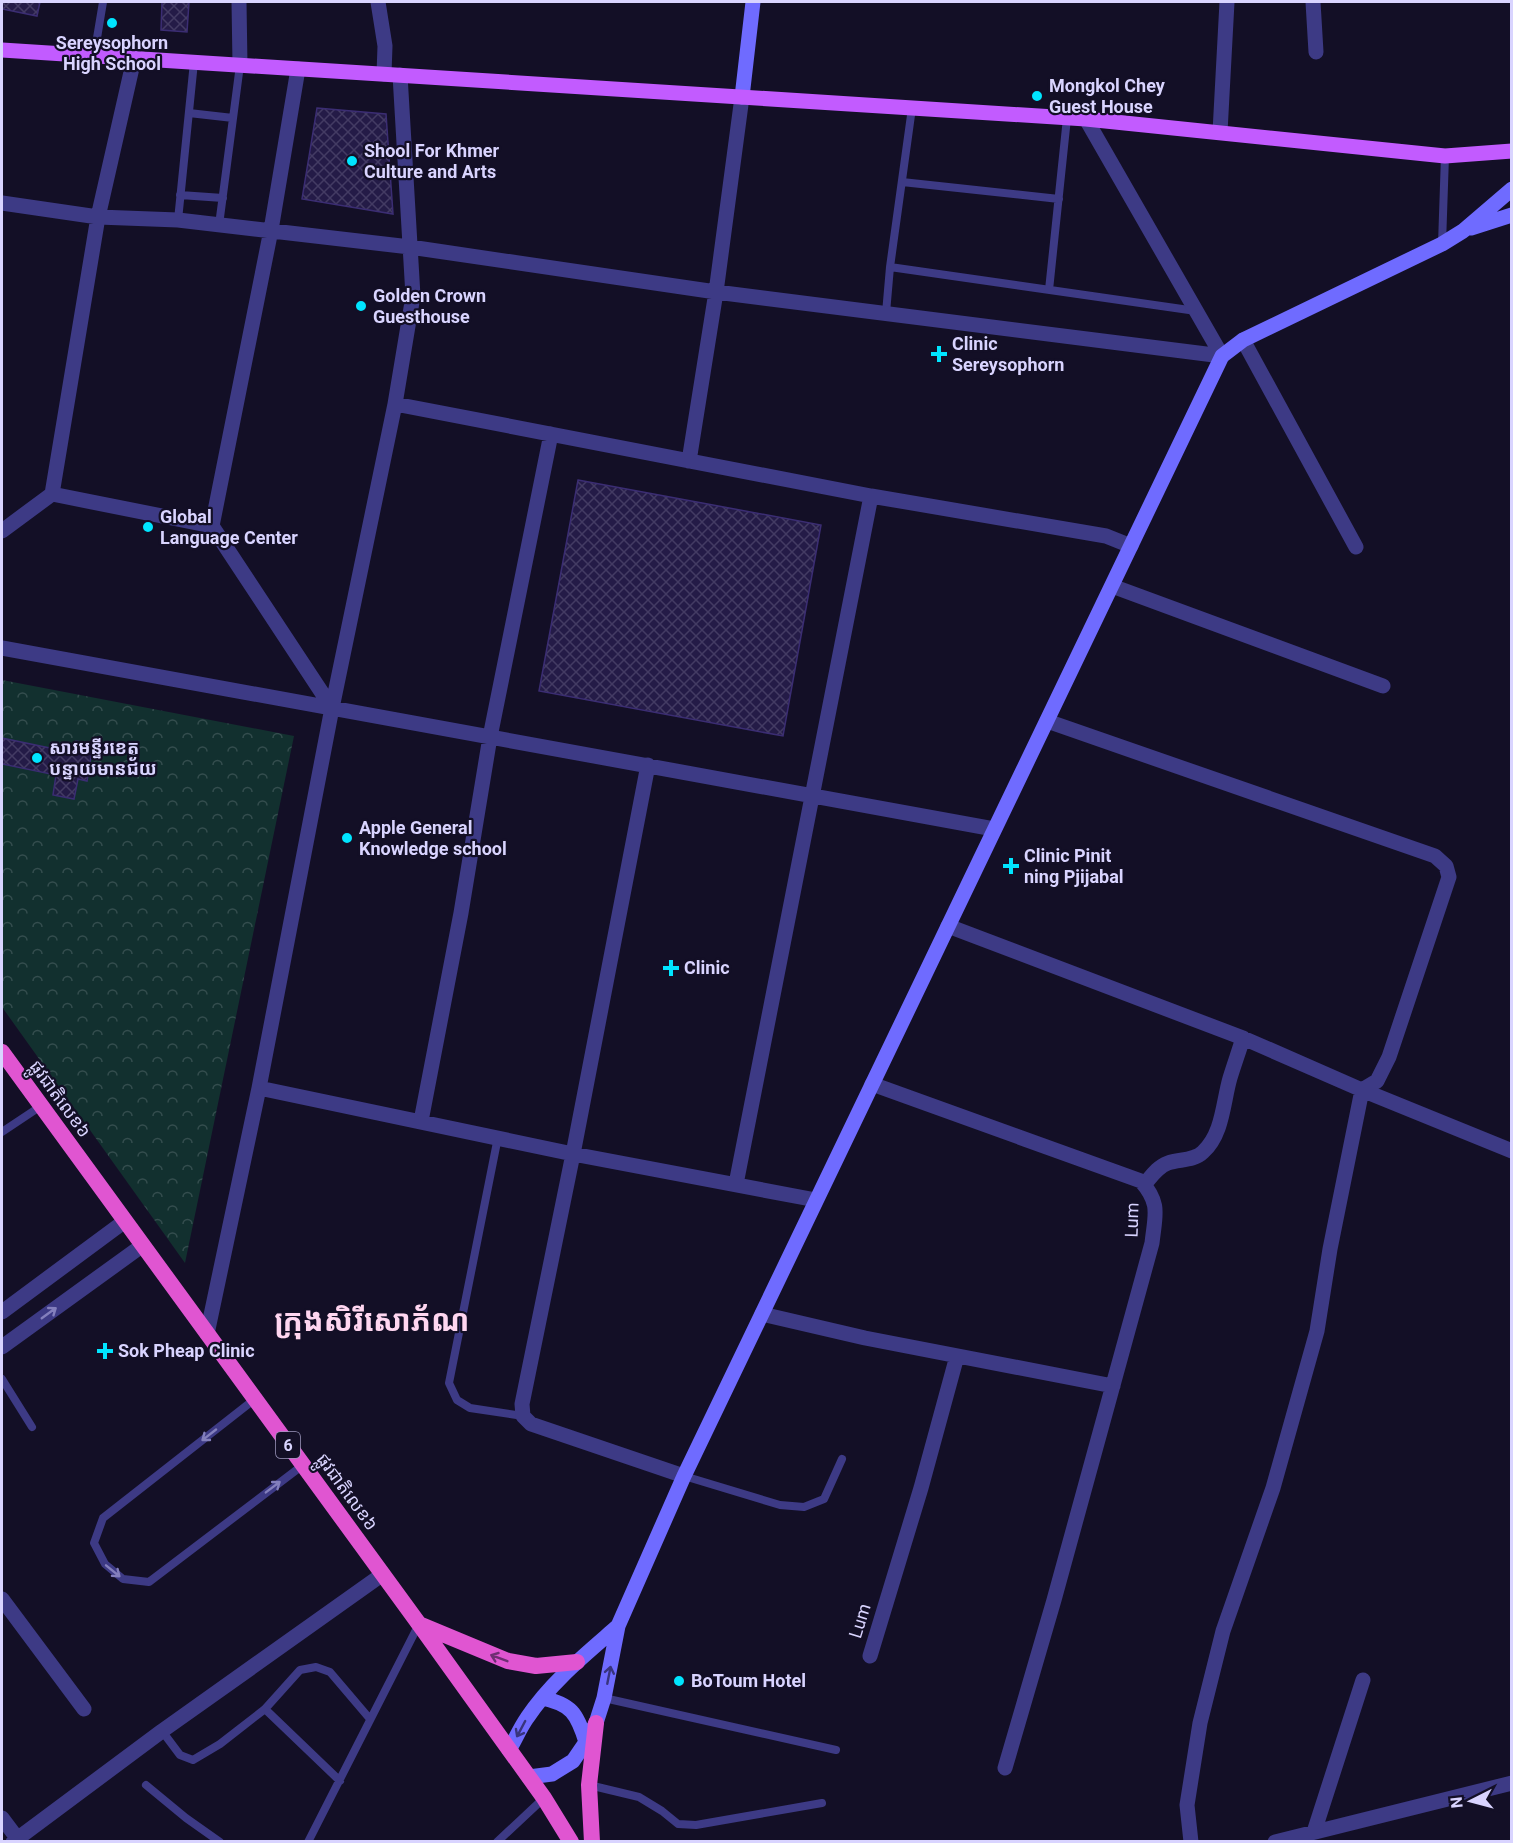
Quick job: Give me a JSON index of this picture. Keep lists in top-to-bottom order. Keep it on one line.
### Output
{"streets":{"highway":["ផ្លូវជាតិលេខ៦","6"],"street":["Lum"]},"districts":["ក្រុងសិរីសោភ័ណ"],"places":{"other":["Sereysophorn High School","Mongkol Chey Guest House","Shool For Khmer Culture and Arts","Golden Crown Guesthouse","Global Language Center","សារមន្ទីរខេត្ត បន្ទាយមានជ័យ","Apple General Knowledge school","BoToum Hotel"],"health":["Clinic Sereysophorn","Clinic Pinit ning Pjijabal","Clinic","Sok Pheap Clinic"]},"north":"left"}
